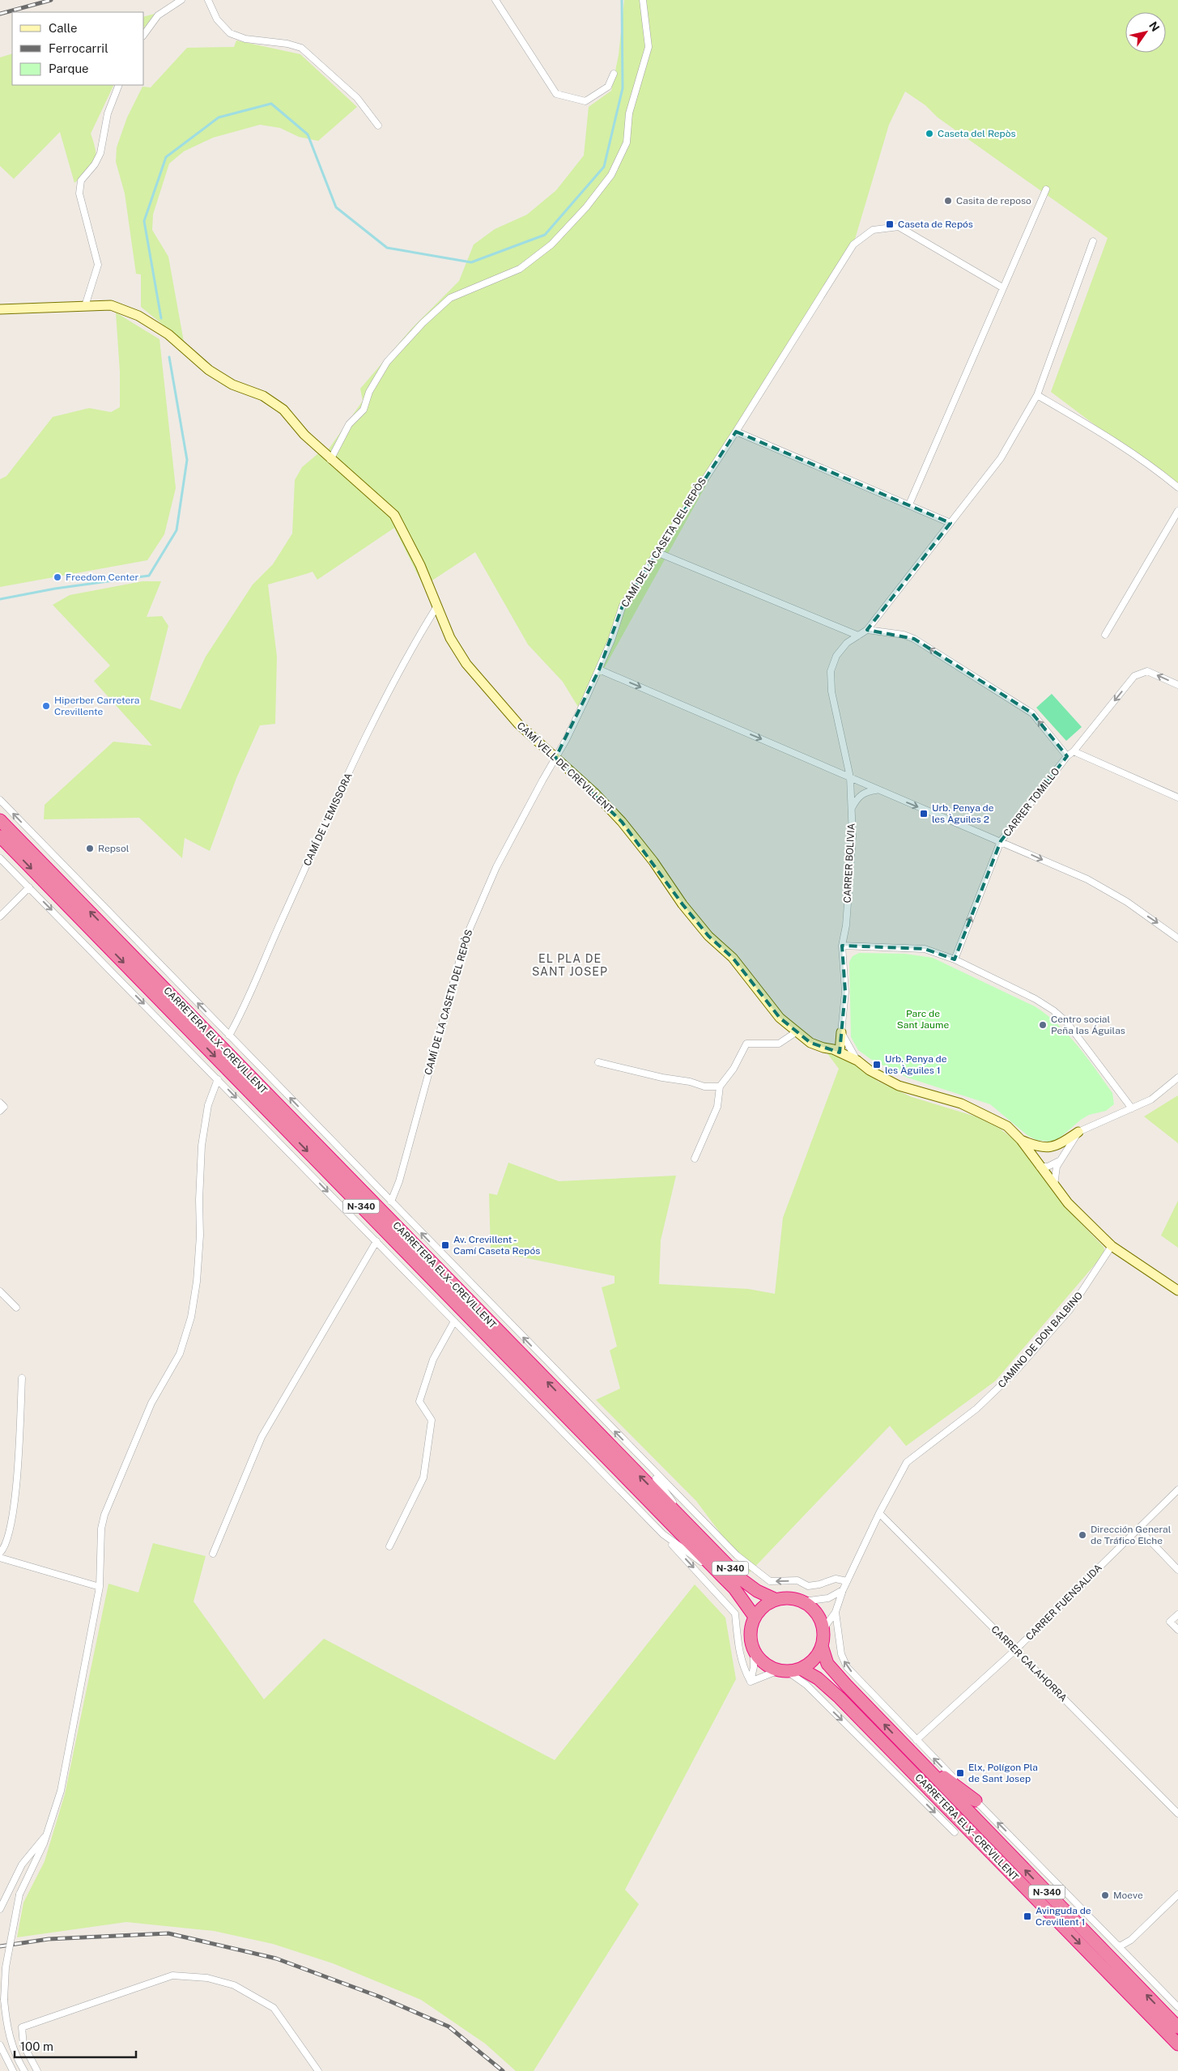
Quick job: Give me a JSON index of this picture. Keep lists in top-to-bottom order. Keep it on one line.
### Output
{"streets":{"highway":["CARRETERA ELX - CREVILLENT","N-340"],"street":["CAMÍ DE LA CASETA DEL REPÒS","CAMÍ VELL DE CREVILLENT","CARRER TOMILLO","CAMÍ DE L'EMISSORA","CARRER BOLIVIA","CAMINO DE DON BALBINO","CARRER FUENSALIDA","CARRER CALAHORRA"]},"crossings":[["CAMÍ DE LA CASETA DEL REPÒS","CAMÍ VELL DE CREVILLENT"],["CAMÍ VELL DE CREVILLENT","CAMÍ DE L'EMISSORA"],["CAMÍ VELL DE CREVILLENT","CAMINO DE DON BALBINO"],["CARRETERA ELX - CREVILLENT","N-340"],["CAMINO DE DON BALBINO","CARRER CALAHORRA"],["CARRER FUENSALIDA","CARRER CALAHORRA"]],"districts":["EL PLA DE SANT JOSEP"],"parks":["Parc de Sant Jaume"],"places":{"other":["Caseta del Repòs","Casita de reposo","Freedom Center","Hiperber Carretera Crevillente","Repsol","Centro social Peña las Águilas","Dirección General de Tráfico Elche","Moeve"],"transit":["Caseta de Repós","Urb. Penya de les Àguiles 2","Urb. Penya de les Àguiles 1","Av. Crevillent - Camí Caseta Repós","Elx, Polígon Pla de Sant Josep","Avinguda de Crevillent 1"]},"legend":["Calle","Ferrocarril","Parque"],"scale_bar":"100 m","north":"top right"}
